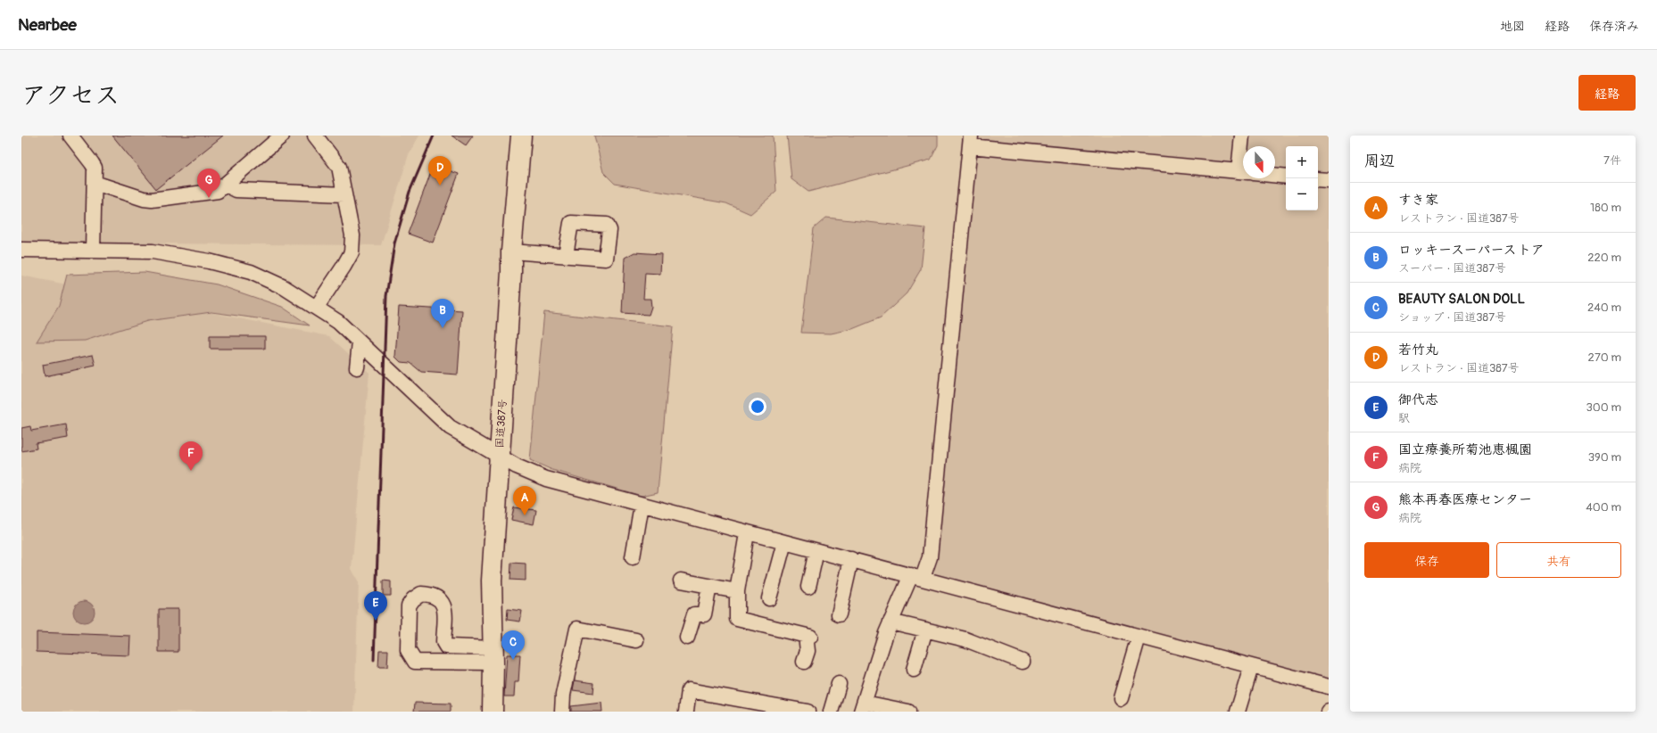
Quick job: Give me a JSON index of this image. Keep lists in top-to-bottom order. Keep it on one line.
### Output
{"streets":{"highway":["国道387号"]},"north":"bottom","page":{"header":"Nearbee","nav":["地図","経路","保存済み"],"title":"アクセス","buttons":["経路",["保存","共有"]],"heading":["周辺","7件"],"map_buttons":["+","−"],"pins":["D","G","B","F","A","E","C"],"list":[{"mark":"A","name":"すき家","note":"レストラン · 国道387号","value":"180 m"},{"mark":"B","name":"ロッキースーパーストア","note":"スーパー · 国道387号","value":"220 m"},{"mark":"C","name":"BEAUTY SALON DOLL","note":"ショップ · 国道387号","value":"240 m"},{"mark":"D","name":"若竹丸","note":"レストラン · 国道387号","value":"270 m"},{"mark":"E","name":"御代志","note":"駅","value":"300 m"},{"mark":"F","name":"国立療養所菊池恵楓園","note":"病院","value":"390 m"},{"mark":"G","name":"熊本再春医療センター","note":"病院","value":"400 m"}]}}
